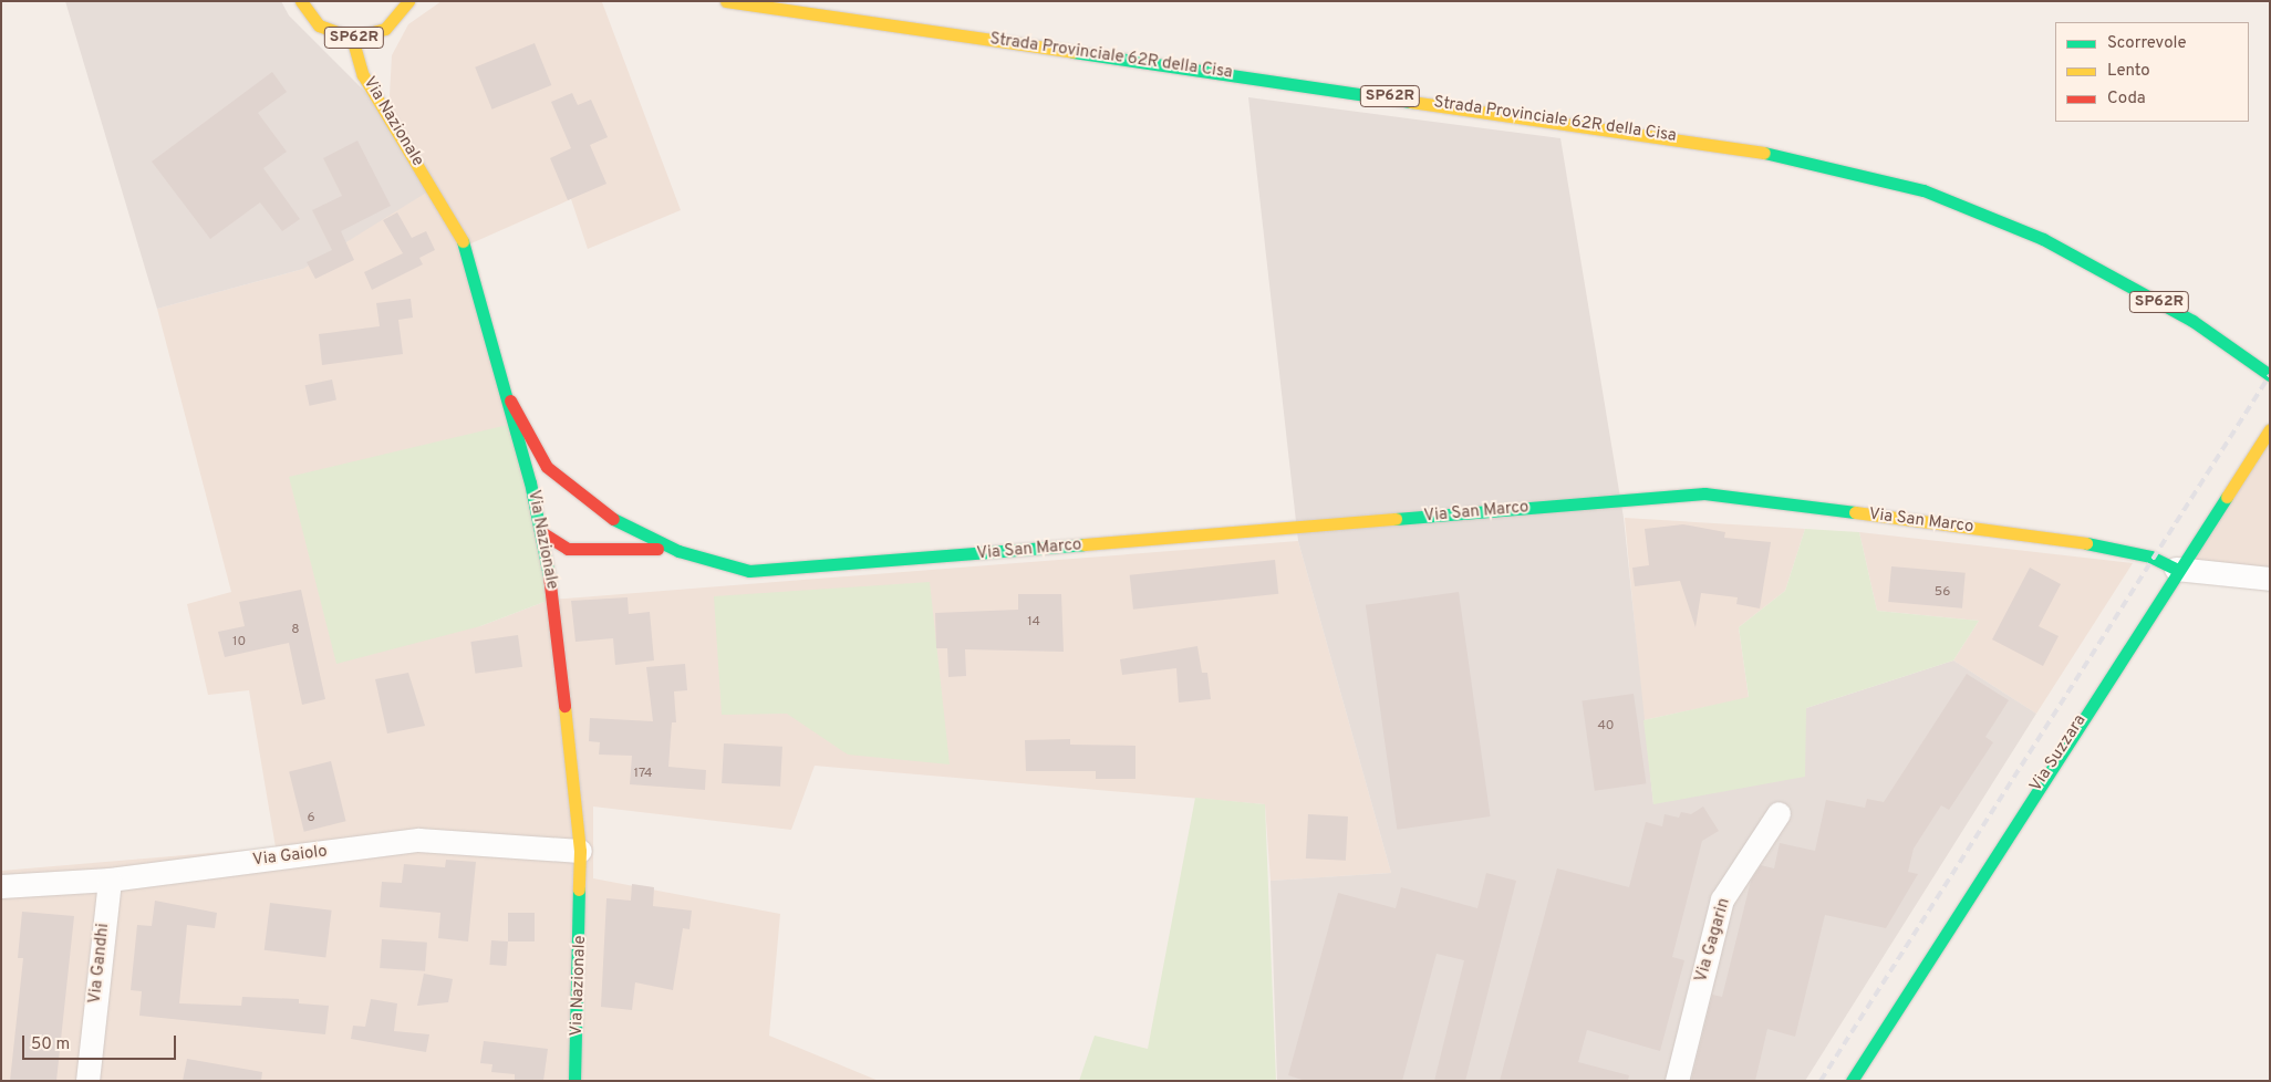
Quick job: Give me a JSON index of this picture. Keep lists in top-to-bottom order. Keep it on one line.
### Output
{"streets":{"main road":["SP62R","Strada Provinciale 62R della Cisa","Via Nazionale","Via San Marco","Via Suzzara"],"street":["Via Gaiolo","Via Gagarin","Via Gandhi"]},"crossings":[["SP62R","Via Nazionale"],["Via Nazionale","Via San Marco"],["Via Nazionale","Via Gaiolo"],["Via San Marco","Via Suzzara"],["Via Gaiolo","Via Gandhi"]],"house_numbers":["56","14","8","10","40","174","6"],"legend":["Scorrevole","Lento","Coda"],"scale_bar":"50 m"}
